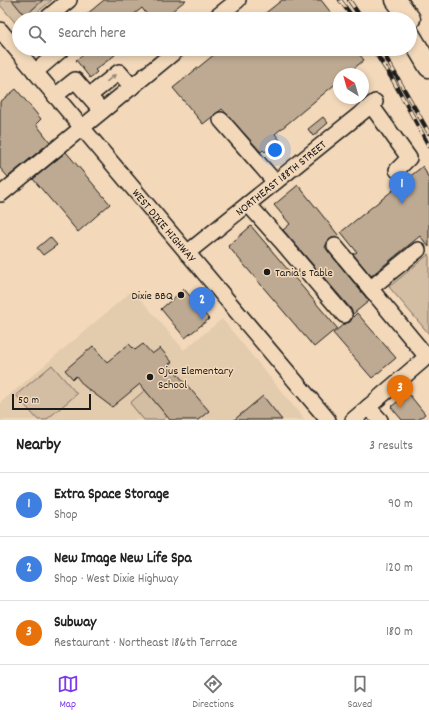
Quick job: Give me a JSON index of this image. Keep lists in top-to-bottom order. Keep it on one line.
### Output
{"streets":{"street":["NORTHEAST 188TH STREET","WEST DIXIE HIGHWAY"]},"crossings":[["NORTHEAST 188TH STREET","WEST DIXIE HIGHWAY"]],"places":["Tania's Table","Dixie BBQ","Ojus Elementary School"],"scale_bar":"50 m","north":"top left","page":{"search":"Search here","pins":["1","2","3"],"scale":"50 m","heading":["Nearby","3 results"],"list":[{"mark":"1","name":"Extra Space Storage","note":"Shop","value":"90 m"},{"mark":"2","name":"New Image New Life Spa","note":"Shop · West Dixie Highway","value":"120 m"},{"mark":"3","name":"Subway","note":"Restaurant · Northeast 186th Terrace","value":"180 m"}],"nav":["Map","Directions","Saved"]}}
